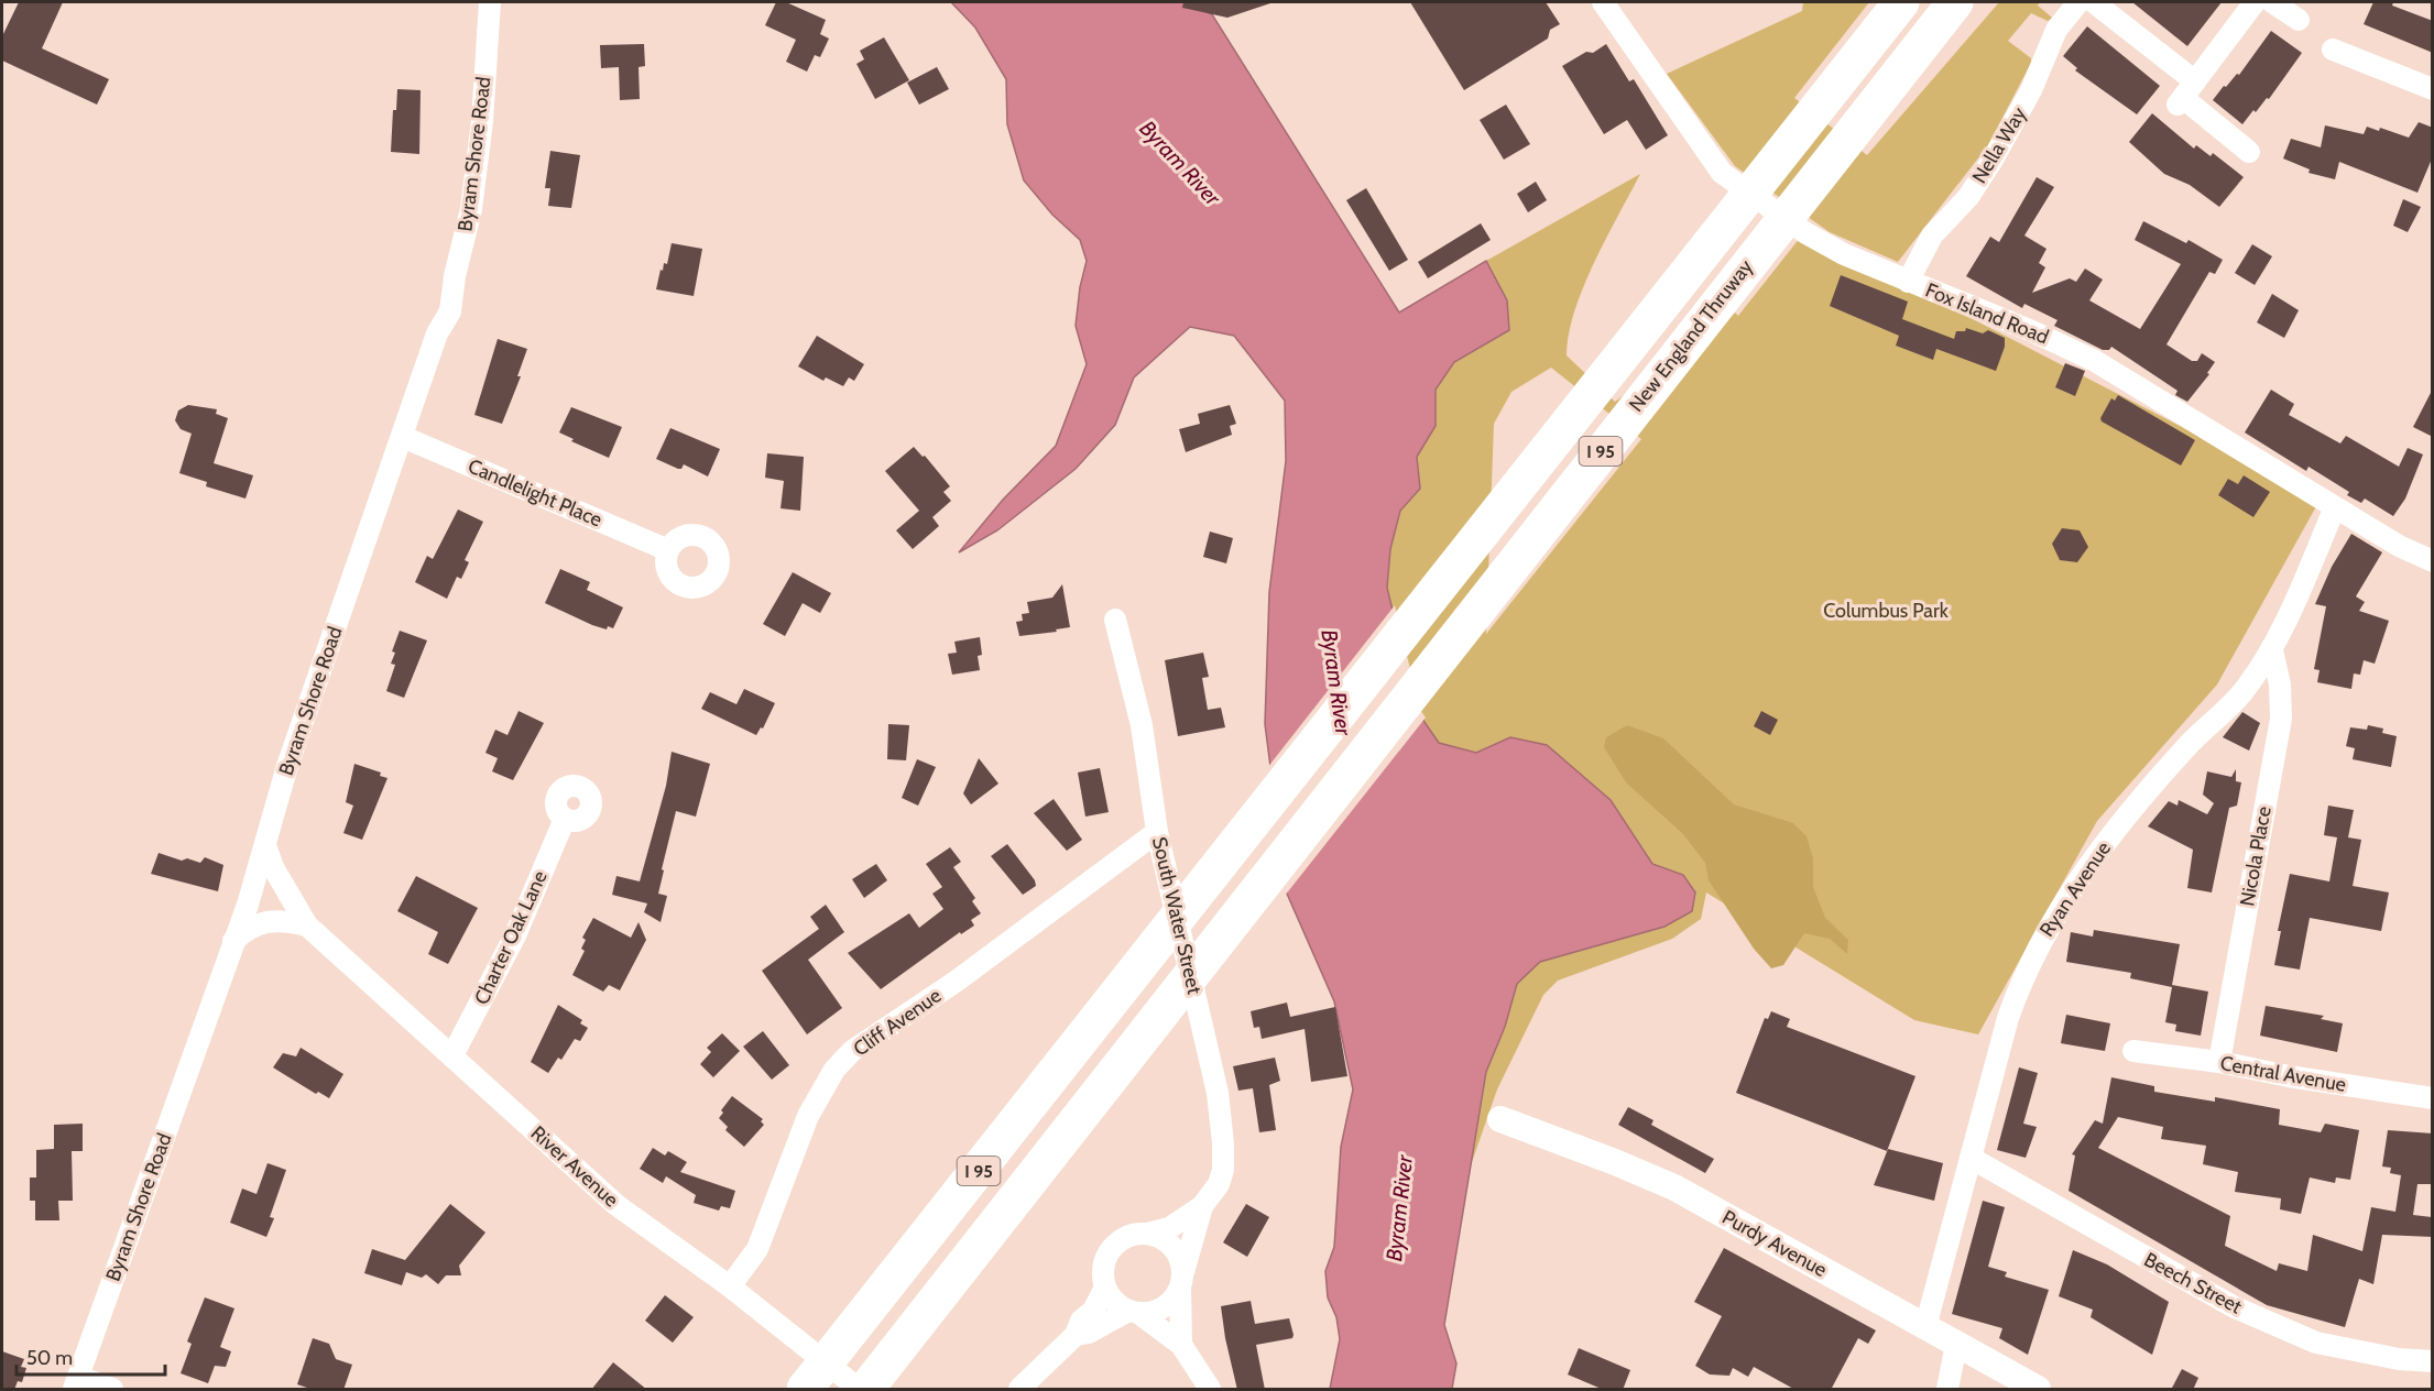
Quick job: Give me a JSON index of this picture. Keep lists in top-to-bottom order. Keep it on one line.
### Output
{"streets":{"highway":["New England Thruway","I 95"],"street":["Nella Way","Byram Shore Road","Fox Island Road","Candlelight Place","Nicola Place","Ryan Avenue","South Water Street","Charter Oak Lane","Cliff Avenue","Central Avenue","River Avenue","Purdy Avenue","Beech Street"]},"crossings":[["Nella Way","Fox Island Road"],["Byram Shore Road","Candlelight Place"],["Byram Shore Road","River Avenue"],["Fox Island Road","Ryan Avenue"],["New England Thruway","River Avenue"],["Nicola Place","Ryan Avenue"],["Nicola Place","Central Avenue"],["Ryan Avenue","Purdy Avenue"],["Ryan Avenue","Beech Street"],["South Water Street","Cliff Avenue"],["Charter Oak Lane","River Avenue"],["Cliff Avenue","River Avenue"]],"water":["Byram River"],"parks":["Columbus Park"],"scale_bar":"50 m"}
